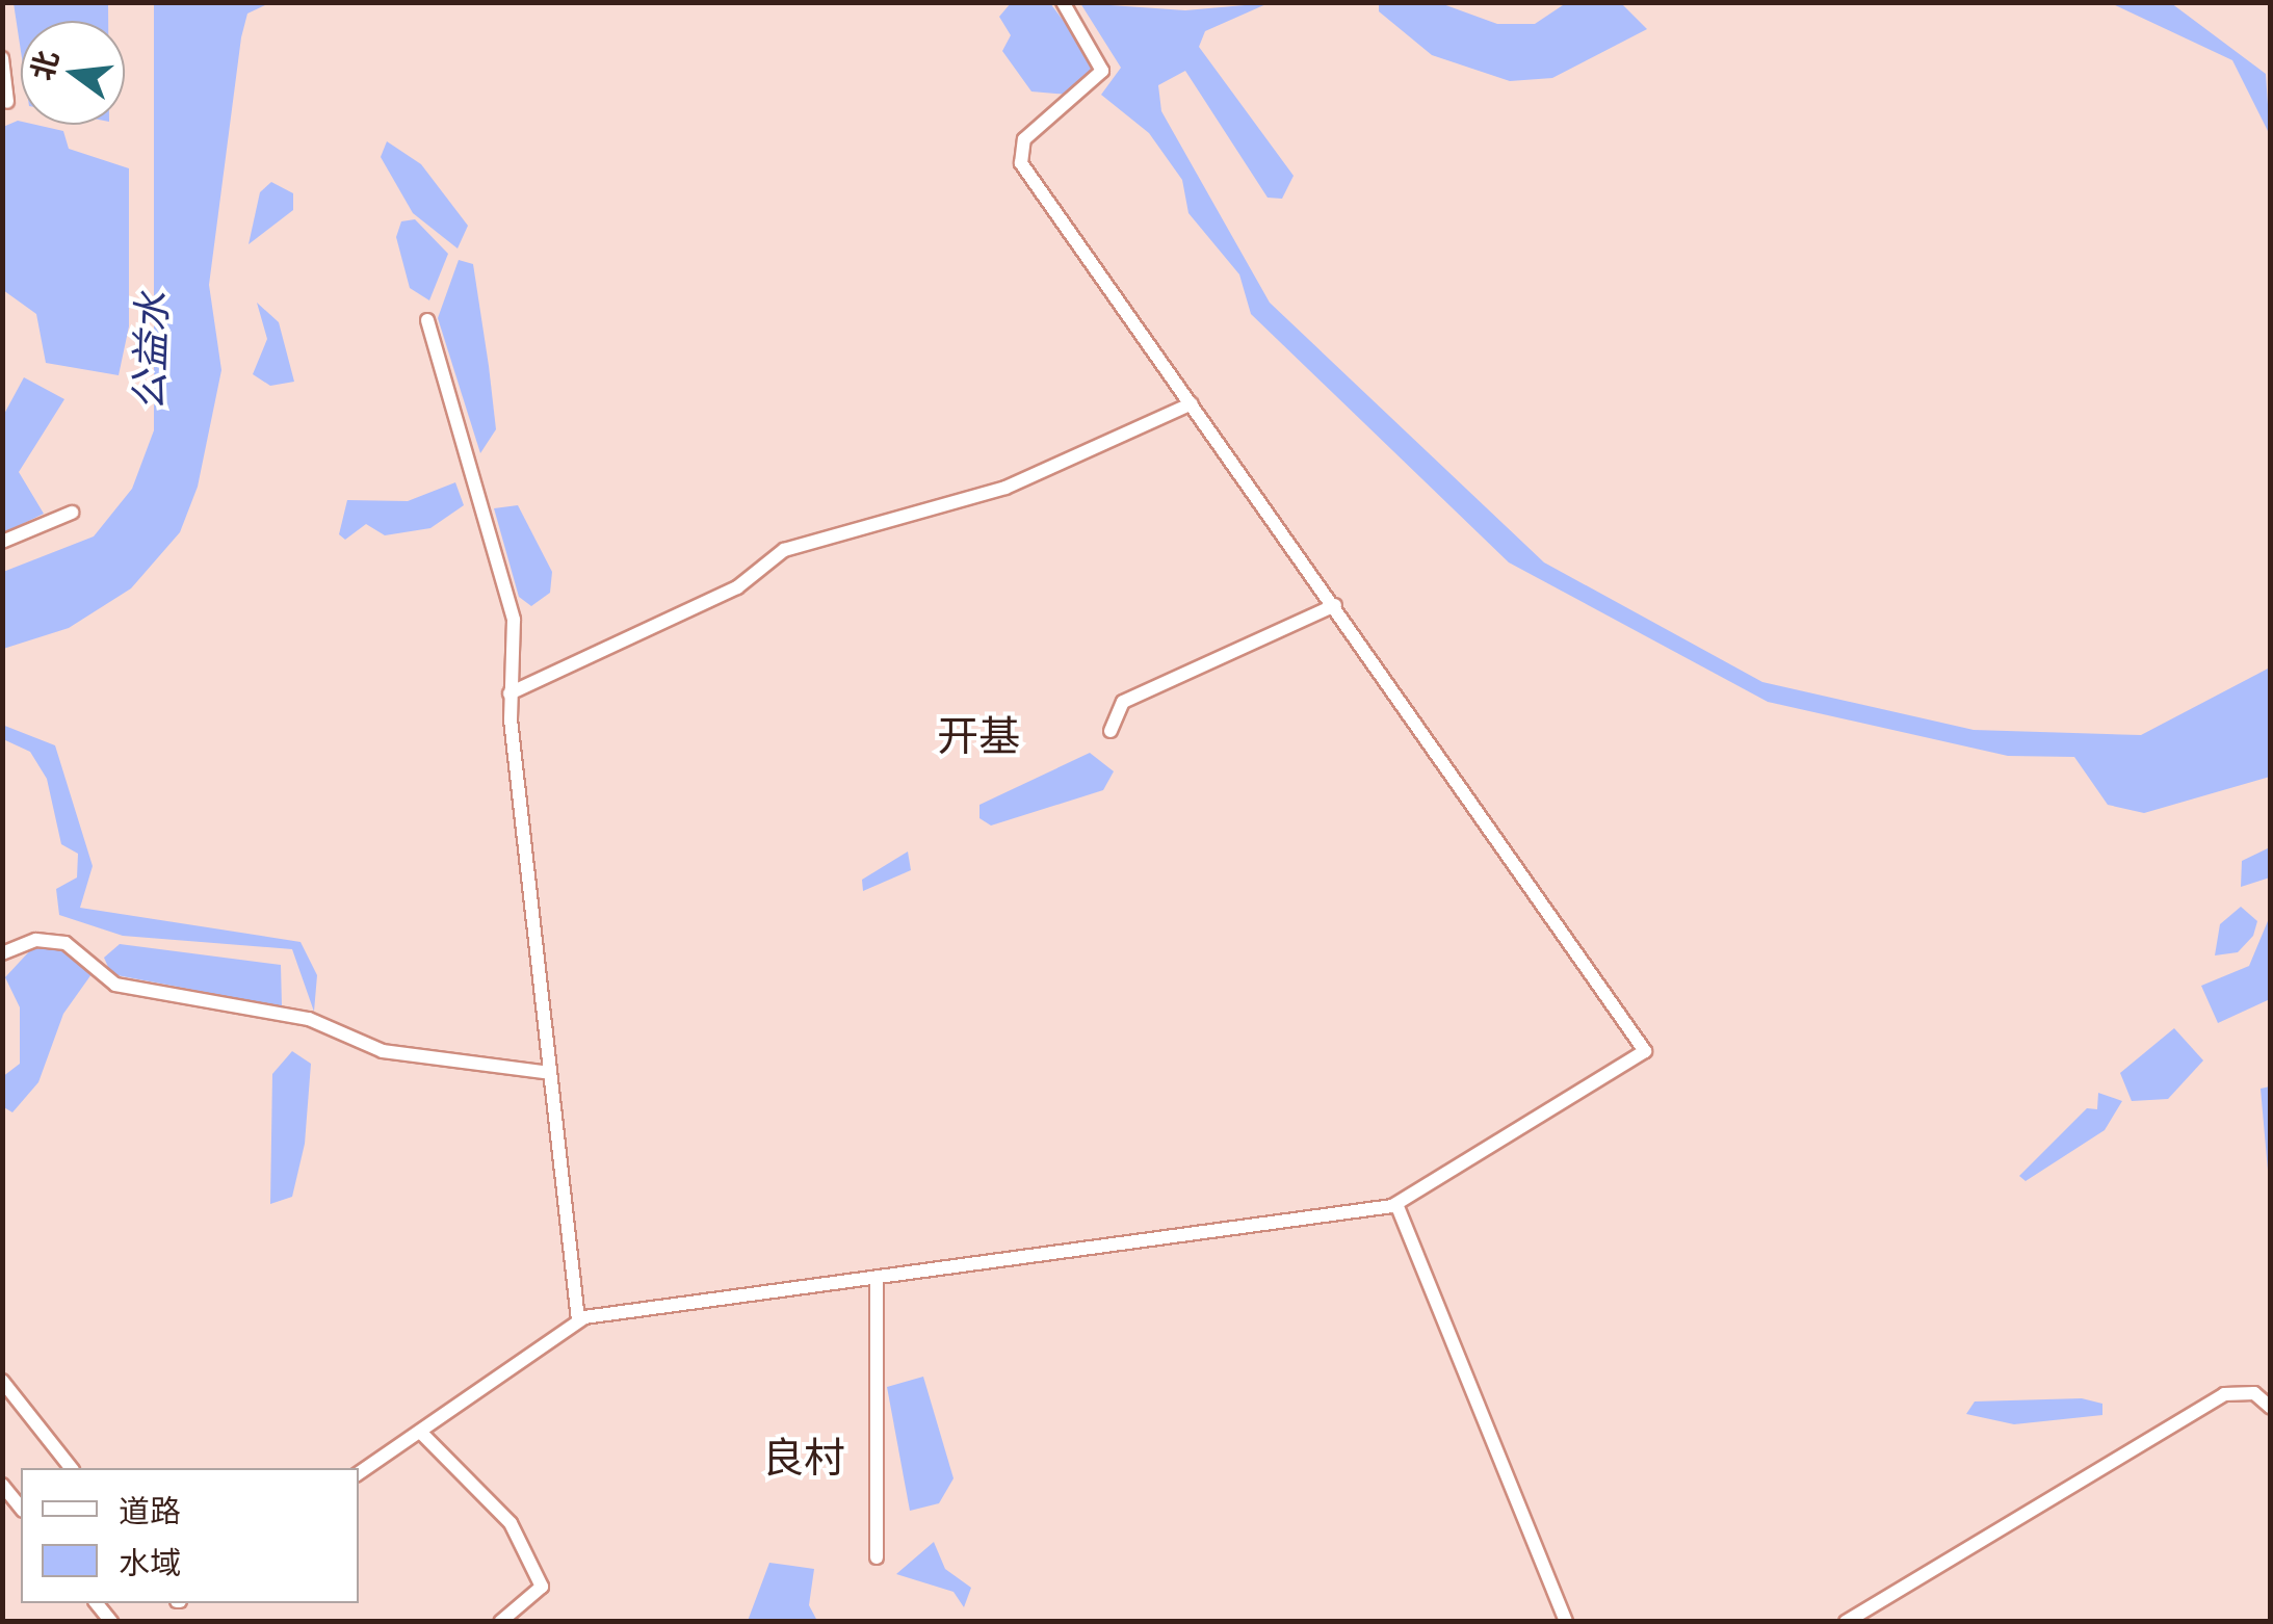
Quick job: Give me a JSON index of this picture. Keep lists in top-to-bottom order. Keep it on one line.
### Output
{"districts":["开基","良村"],"water":["公益水"],"legend":["道路","水域"],"north":"left"}
